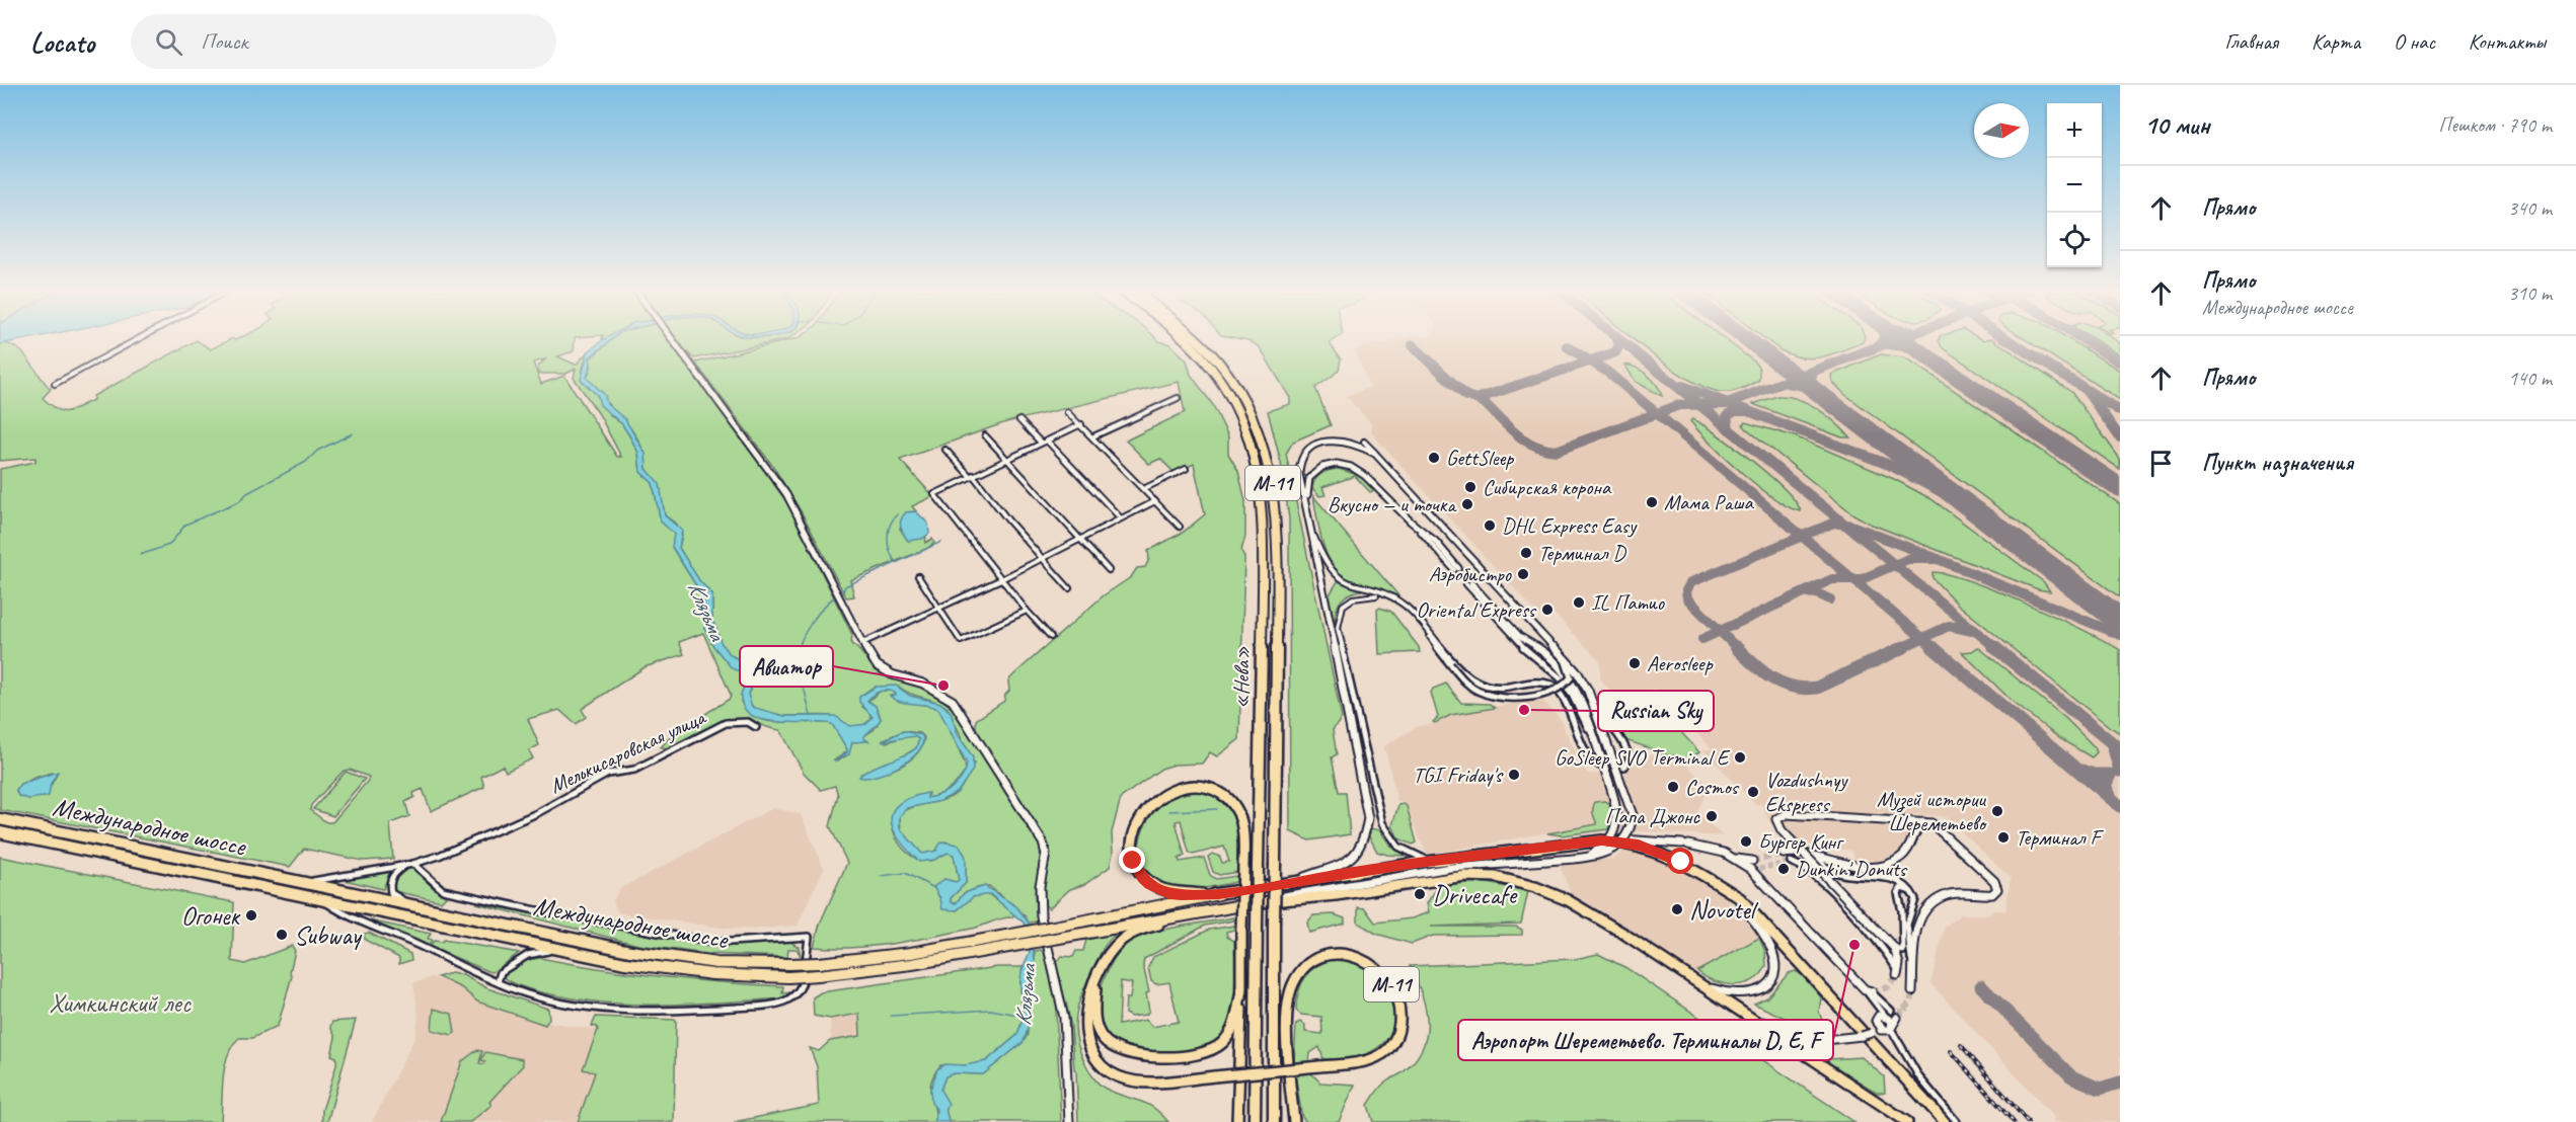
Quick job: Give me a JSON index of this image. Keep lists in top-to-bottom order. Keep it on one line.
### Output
{"streets":{"highway":["М-11","«Нева»","Международное шоссе"],"street":["Мелькисаровская улица"]},"crossings":[["М-11","Международное шоссе"],["Мелькисаровская улица","Международное шоссе"]],"water":["Клязьма"],"parks":["Химкинский лес"],"places":["GettSleep","Сибирская корона","Мама Раша","Вкусно — и точка","DHL Express Easy","Терминал D","Аэробистро","IL Патио","Oriental Express","Aerosleep","Авиатор","Russian Sky","GoSleep SVO Terminal E","TGI Friday's","Cosmos","Vozdushnyy Ekspress","Музей истории Шереметьево","Папа Джонс","Терминал F","Бургер Кинг","Dunkin' Donuts","Drivecafe","Novotel","Огонек","Subway","Аэропорт Шереметьево. Терминалы D, E, F"],"north":"right","page":{"header":"Locato","search":"Поиск","nav":["Главная","Карта","О нас","Контакты"],"heading":["10 мин","Пешком · 790 m"],"map_buttons":["+","−"],"list":[["Прямо","340 m"],["Прямо","Международное шоссе","310 m"],["Прямо","140 m"],"Пункт назначения"]}}
